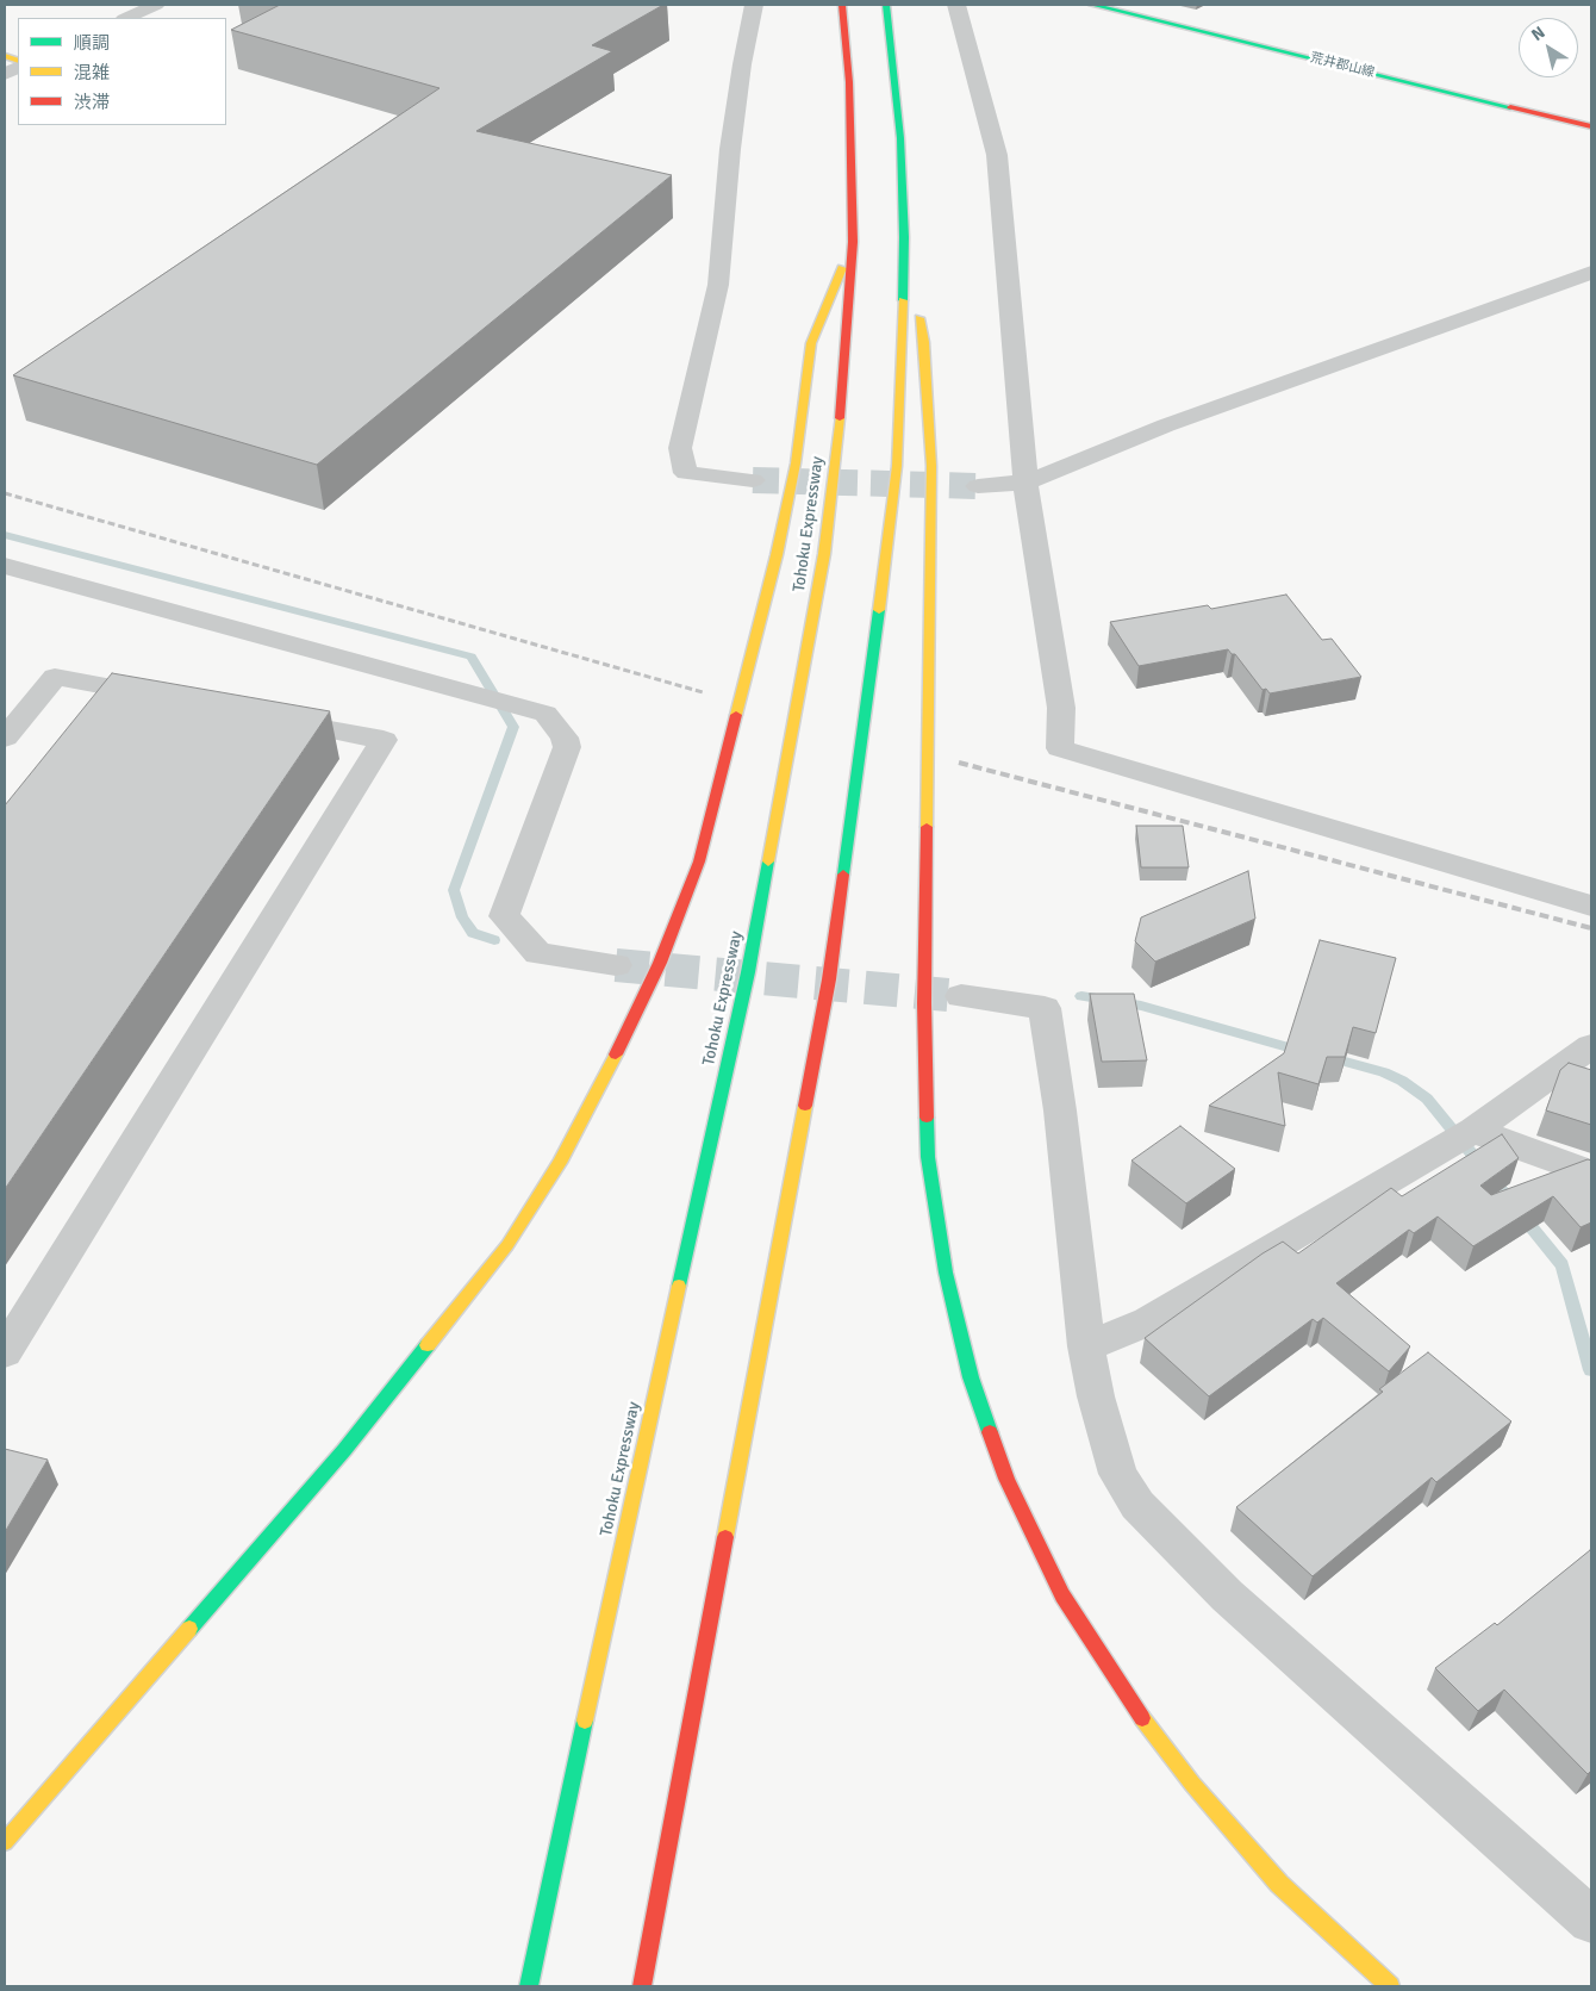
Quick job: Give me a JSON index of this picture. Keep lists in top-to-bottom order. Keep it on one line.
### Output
{"streets":{"main road":["荒井郡山線","Tohoku Expressway"]},"legend":["順調","混雑","渋滞"],"north":"top left"}
